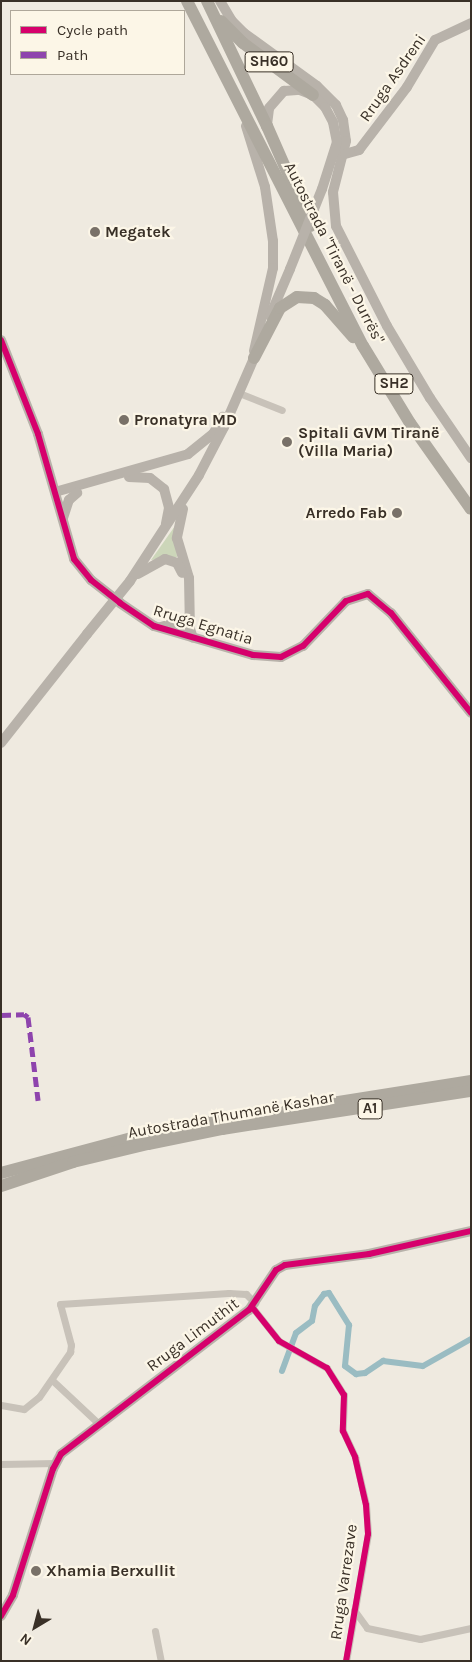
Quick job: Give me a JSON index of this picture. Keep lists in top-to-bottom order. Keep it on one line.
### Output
{"streets":{"highway":["SH60","Autostrada \"Tiranë - Durrës\"","SH2","A1","Autostrada Thumanë Kashar"],"main road":["Rruga Asdreni","Rruga Egnatia","Rruga Limuthit"],"street":["Rruga Varrezave"]},"crossings":[["Rruga Limuthit","Rruga Varrezave"]],"places":["Megatek","Pronatyra MD","Spitali GVM Tiranë (Villa Maria)","Arredo Fab","Xhamia Berxullit"],"legend":["Cycle path","Path"],"north":"bottom left"}
